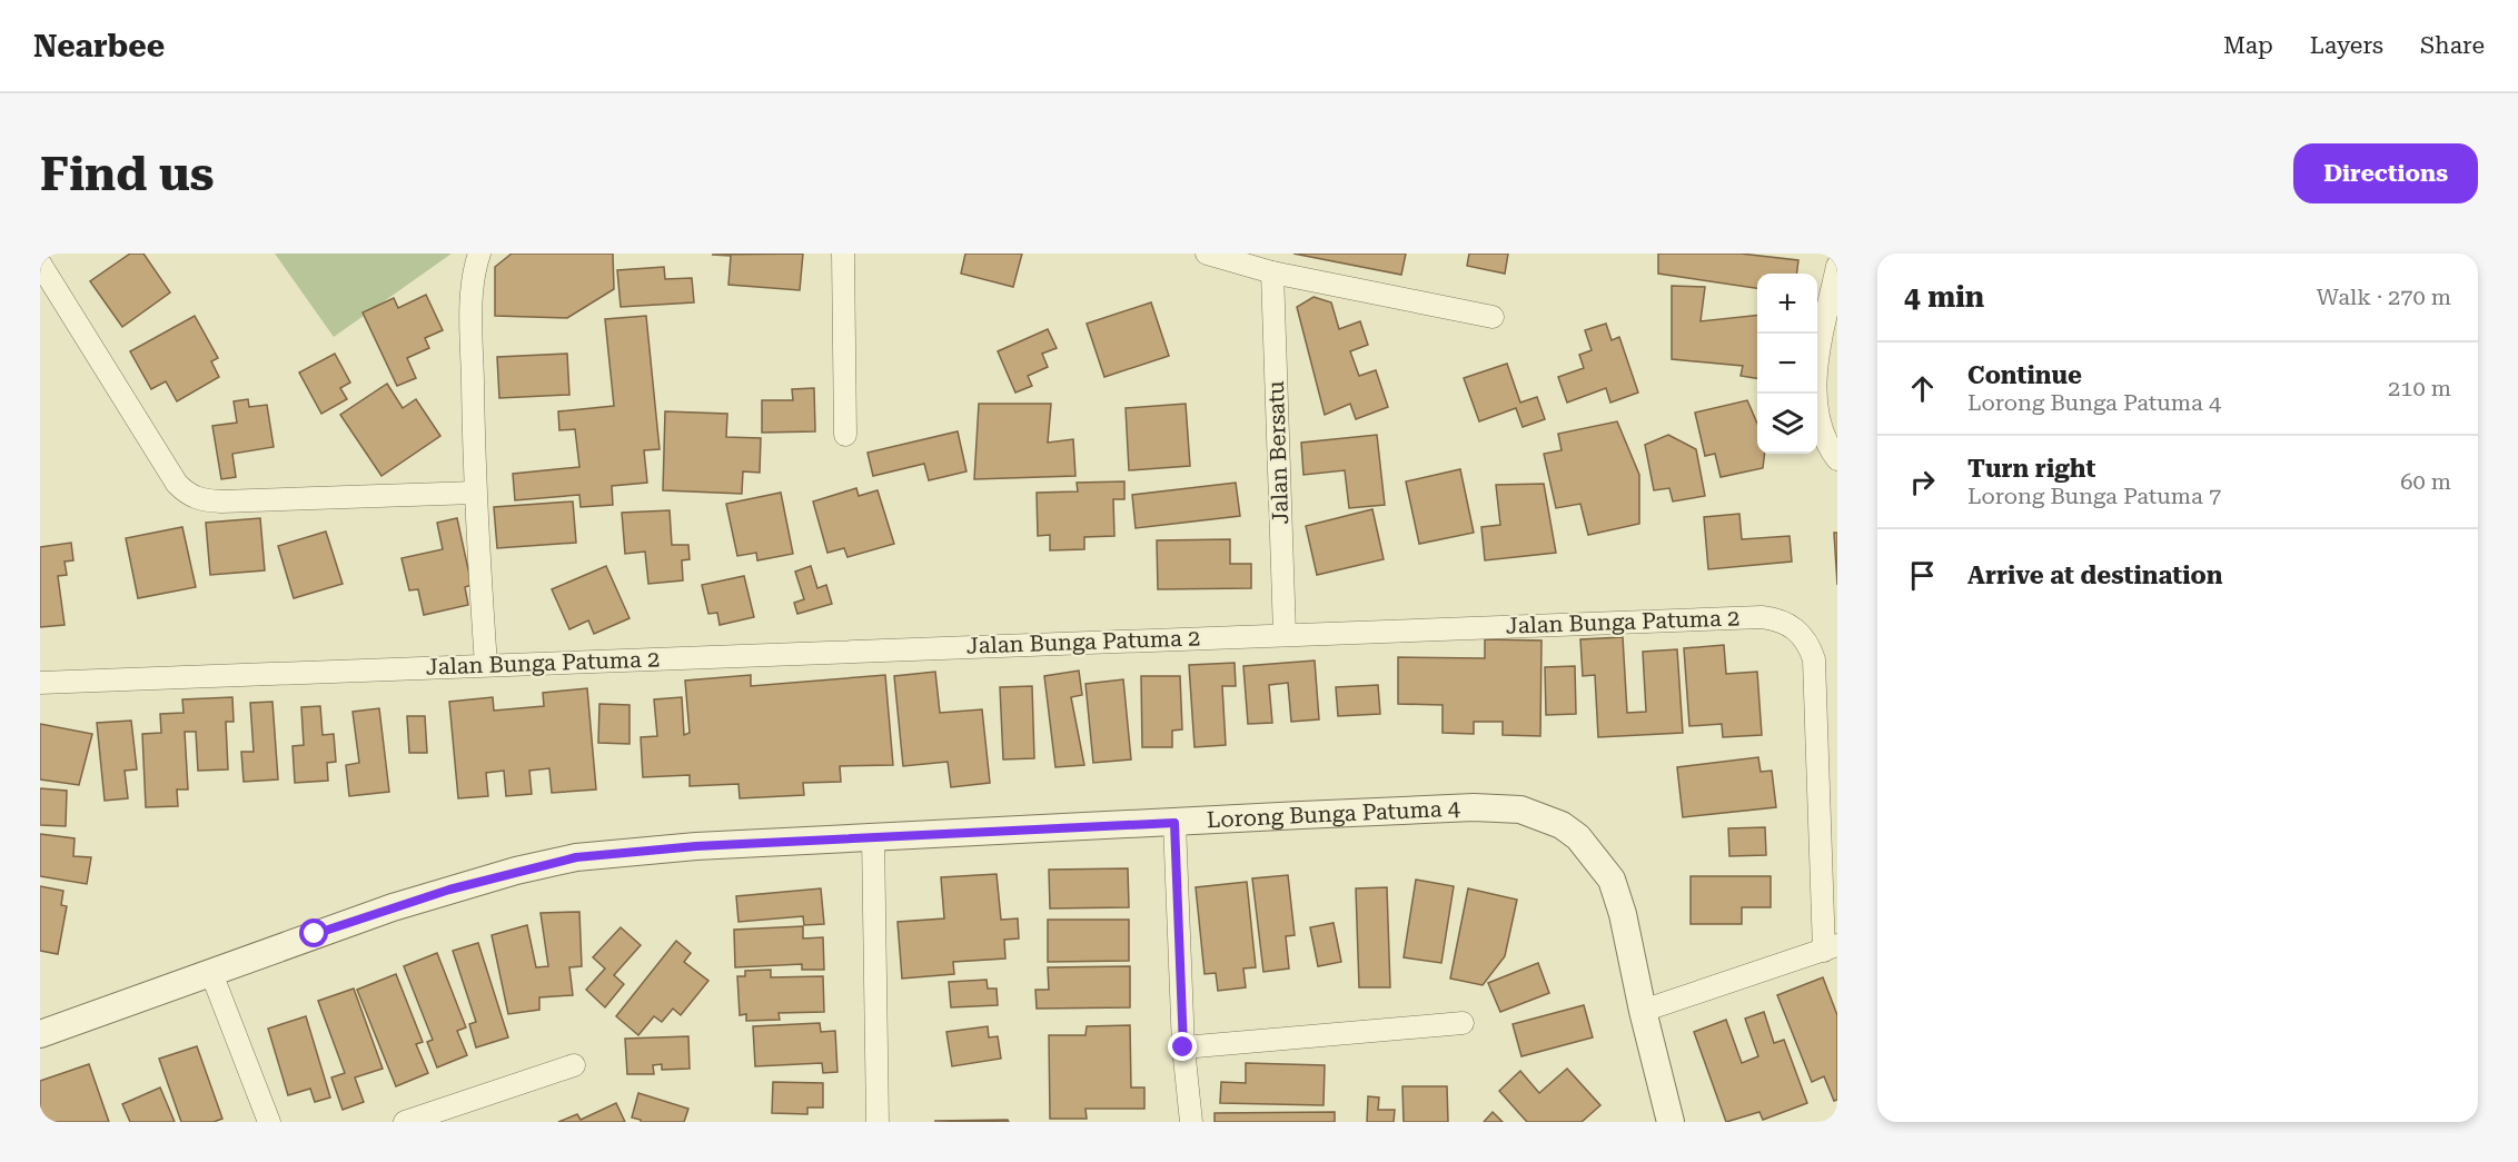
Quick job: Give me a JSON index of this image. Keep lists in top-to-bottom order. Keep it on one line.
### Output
{"streets":{"street":["Jalan Bersatu","Jalan Bunga Patuma 2","Lorong Bunga Patuma 4"]},"crossings":[["Jalan Bersatu","Jalan Bunga Patuma 2"]],"page":{"header":"Nearbee","nav":["Map","Layers","Share"],"buttons":"Directions","title":"Find us","heading":["4 min","Walk · 270 m"],"map_buttons":["+","−"],"list":[["Continue","Lorong Bunga Patuma 4","210 m"],["Turn right","Lorong Bunga Patuma 7","60 m"],"Arrive at destination"]}}
